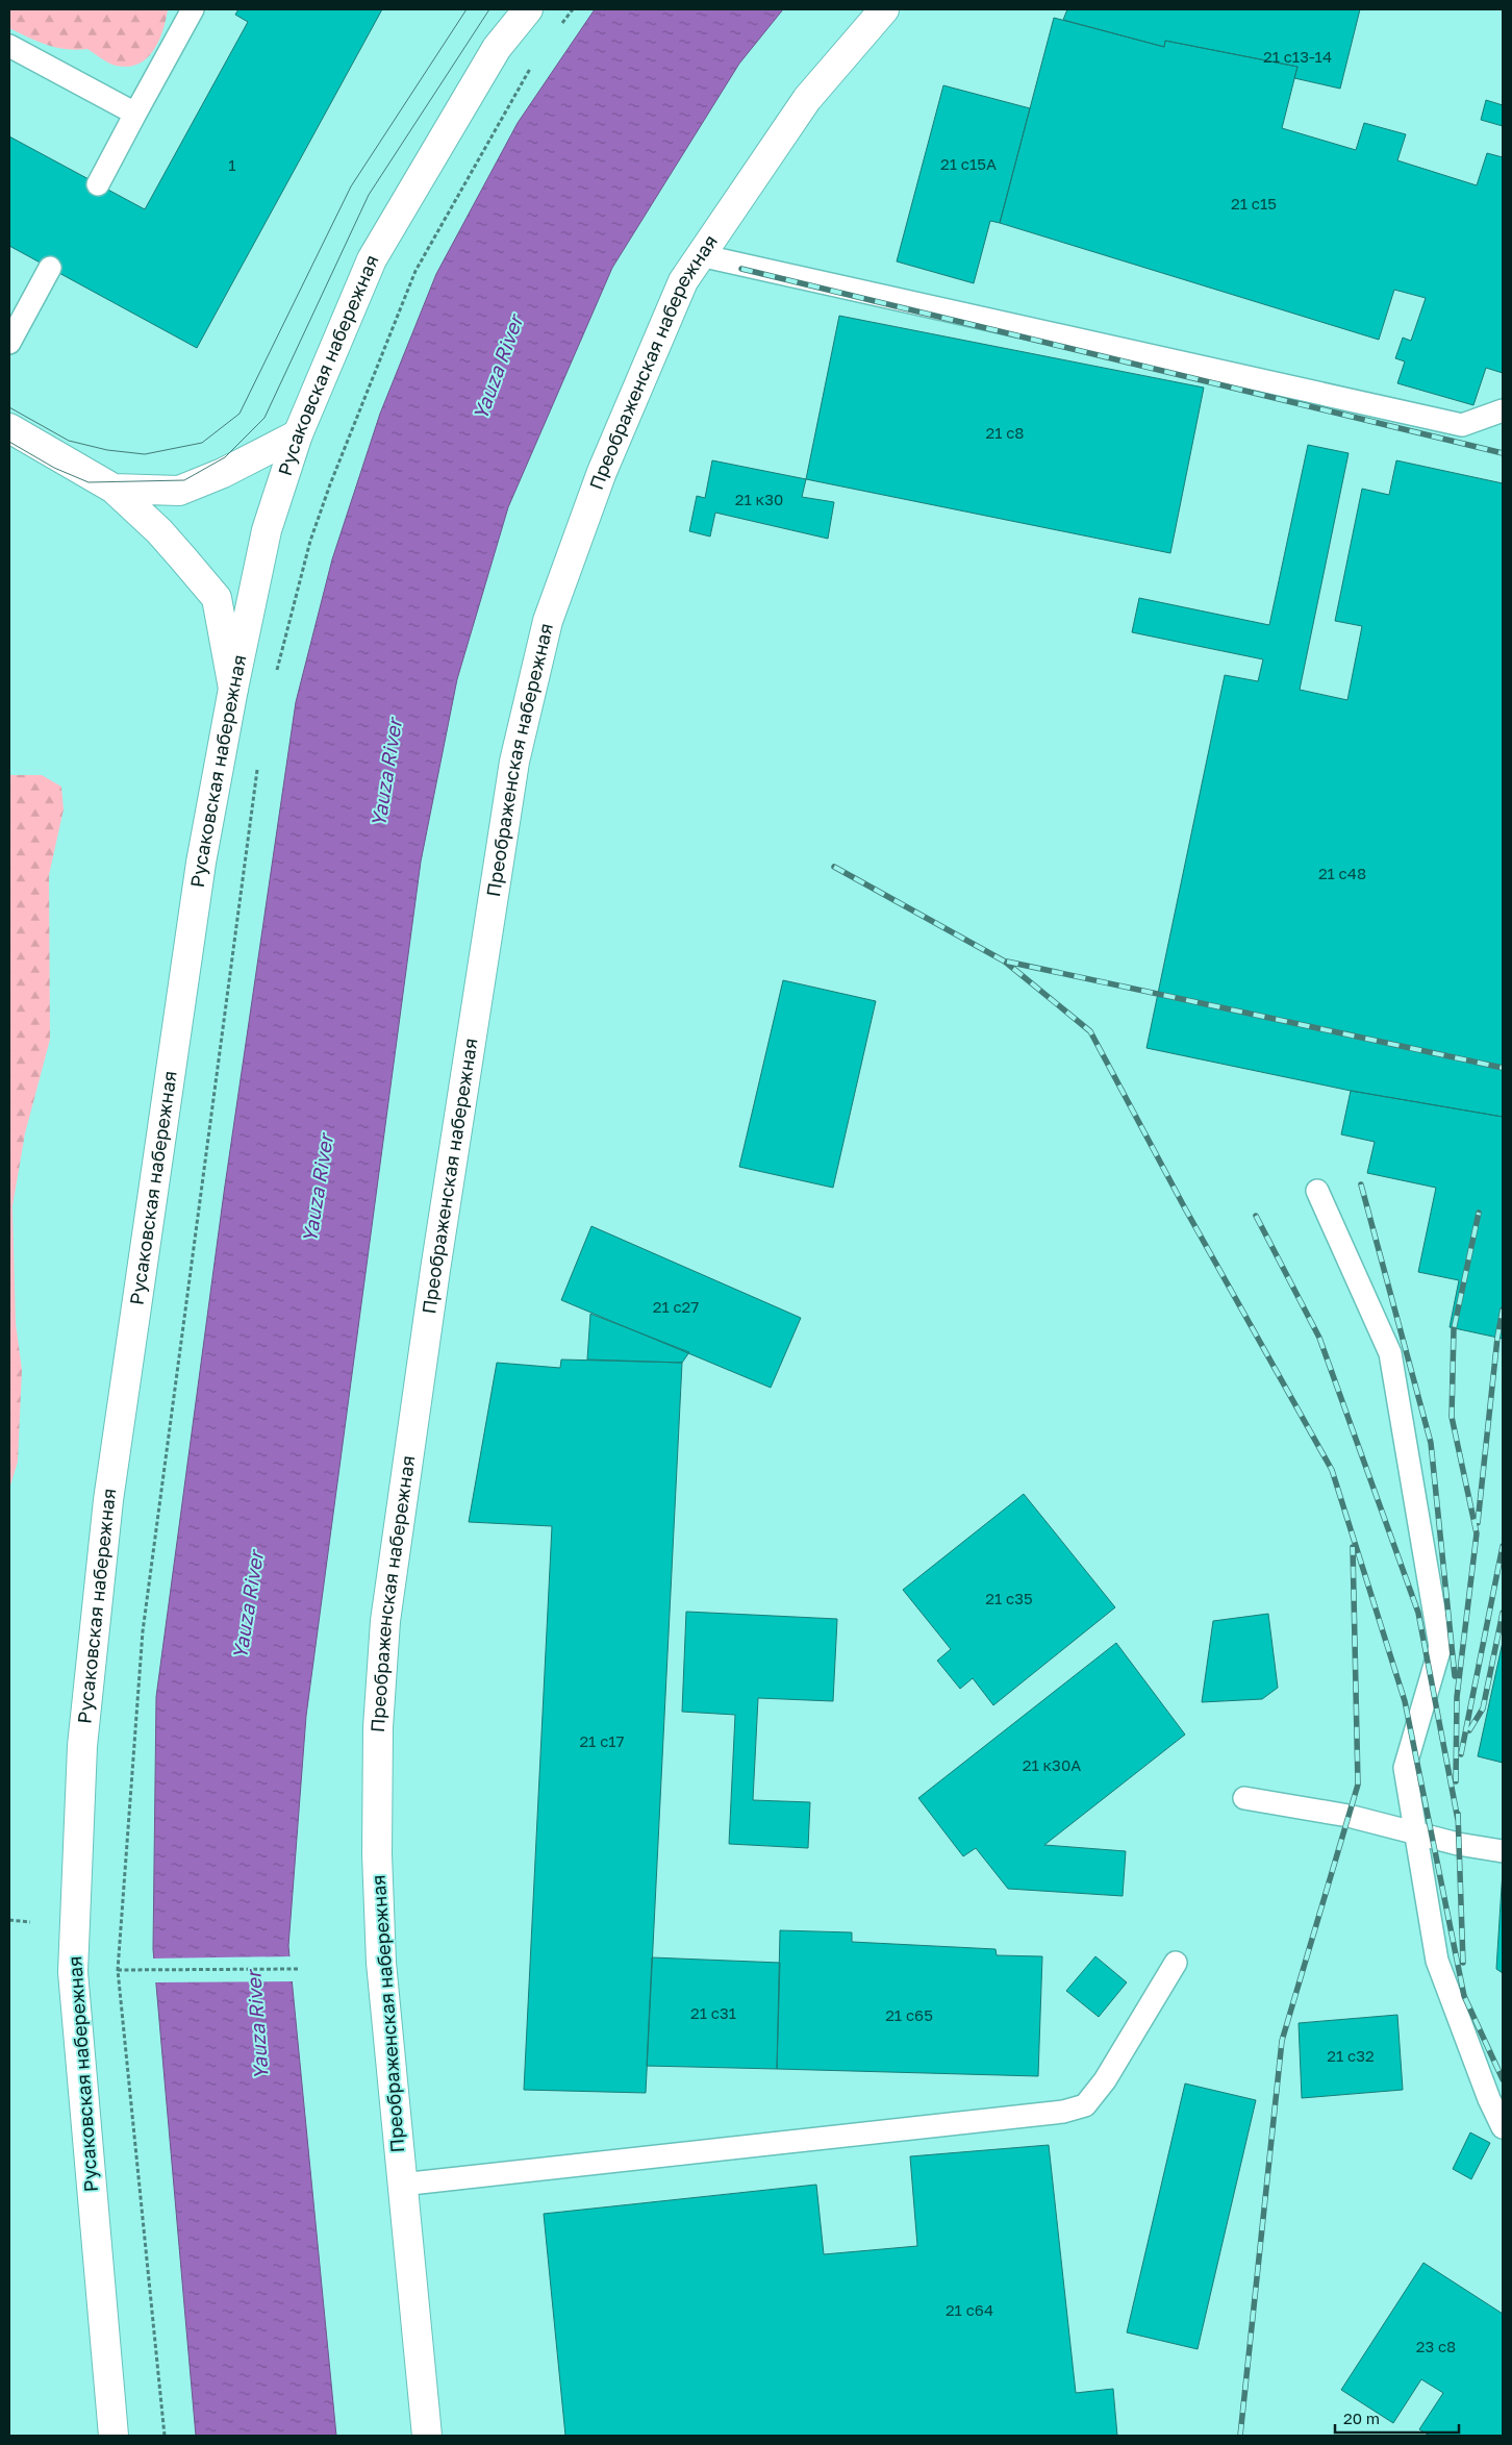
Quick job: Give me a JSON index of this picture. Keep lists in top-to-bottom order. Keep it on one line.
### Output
{"streets":{"main road":["Преображенская набережная","Русаковская набережная"]},"water":["Yauza River"],"house_numbers":["21 с13-14","21 с15А","1","21 с15","21 с8","21 к30","21 с48","21 с27","21 с35","21 с17","21 к30А","21 с31","21 с65","21 с32","21 с64","23 с8"],"scale_bar":"20 m"}
